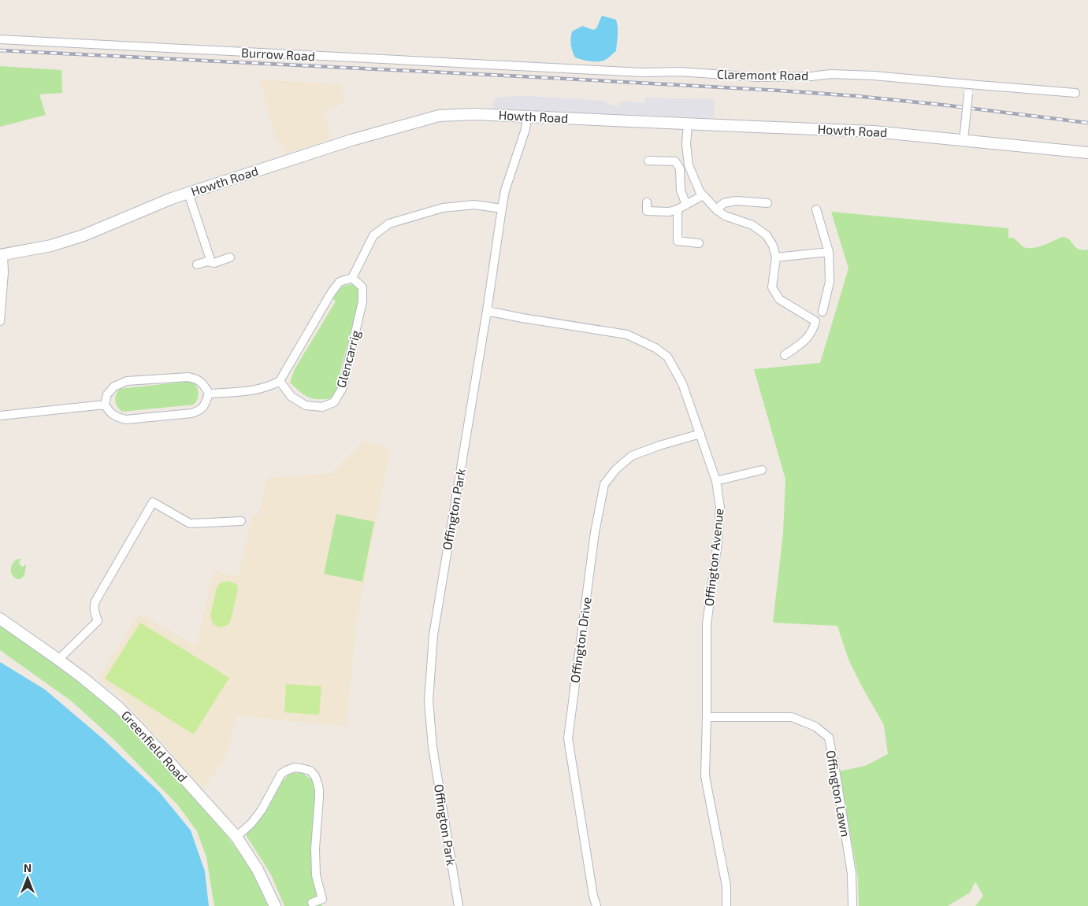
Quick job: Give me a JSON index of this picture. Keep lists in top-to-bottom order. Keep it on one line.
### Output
{"streets":{"main road":["Howth Road","Greenfield Road"],"street":["Burrow Road","Claremont Road","Glencarrig","Offington Park","Offington Avenue","Offington Drive","Offington Lawn"]},"crossings":[["Burrow Road","Claremont Road"],["Howth Road","Offington Park"],["Offington Park","Offington Avenue"],["Offington Avenue","Offington Drive"],["Offington Avenue","Offington Lawn"]],"north":"top"}
